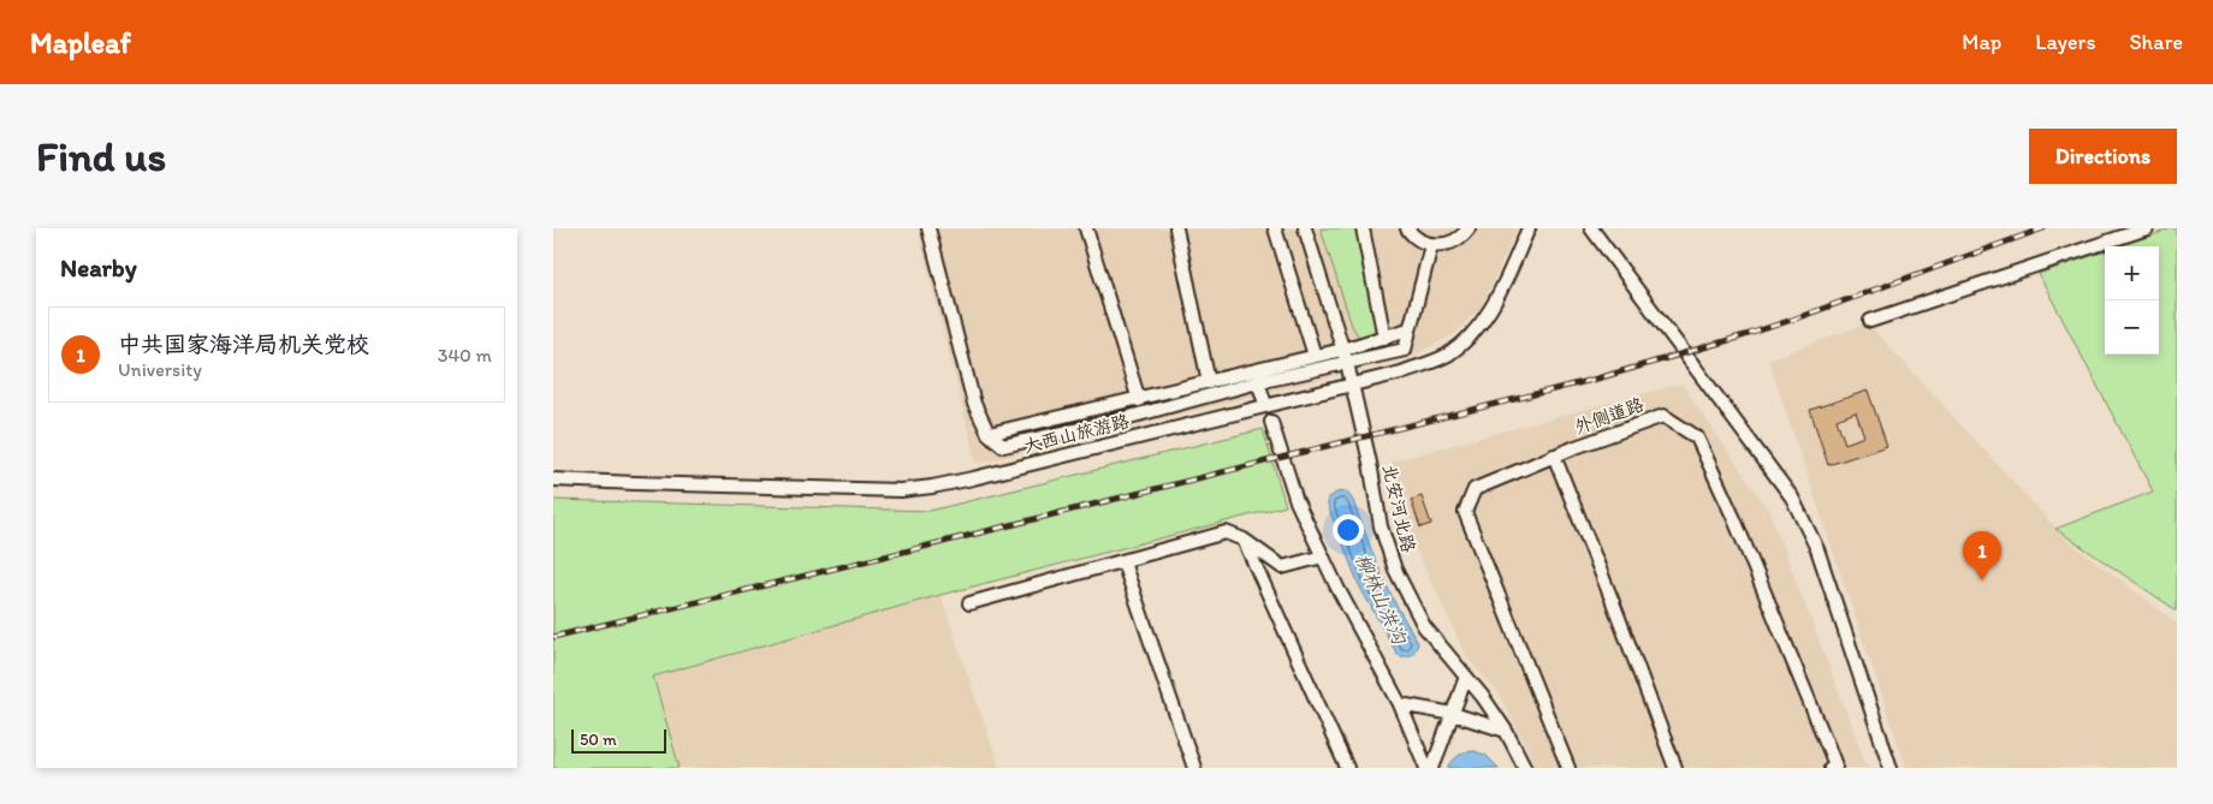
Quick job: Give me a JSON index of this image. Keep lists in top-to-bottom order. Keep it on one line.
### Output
{"streets":{"street":["外侧道路","大西山旅游路","北安河北路"]},"crossings":[["大西山旅游路","北安河北路"]],"water":["柳林山洪沟"],"scale_bar":"50 m","page":{"header":"Mapleaf","nav":["Map","Layers","Share"],"buttons":"Directions","title":"Find us","heading":"Nearby","map_buttons":["+","−"],"list":[{"mark":"1","name":"中共国家海洋局机关党校","note":"University","value":"340 m"}],"pins":"1","scale":"50 m"}}
